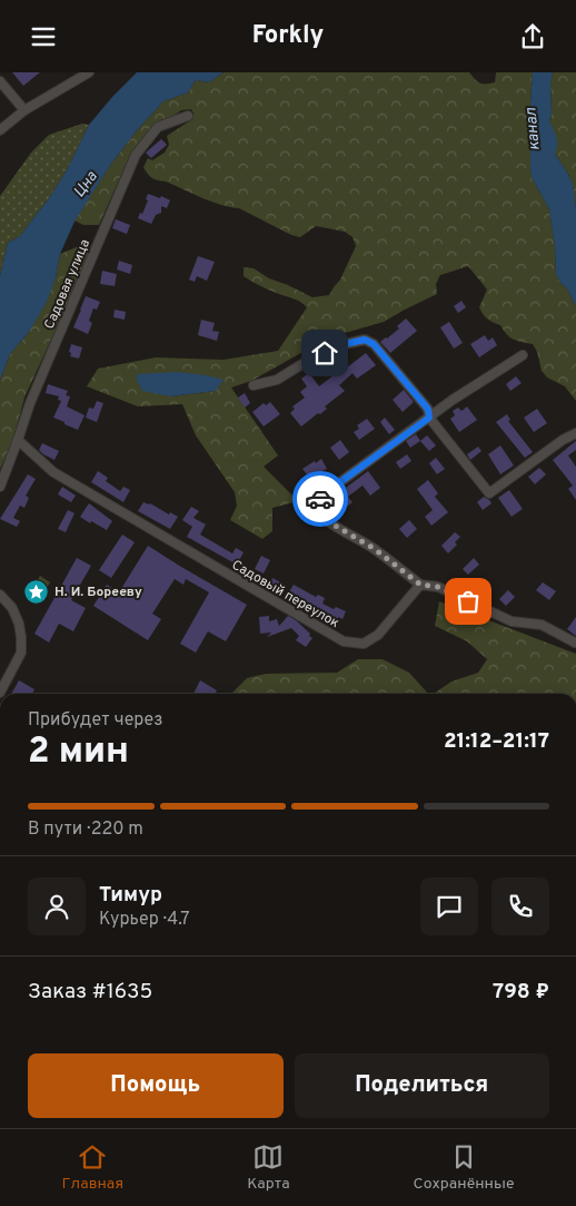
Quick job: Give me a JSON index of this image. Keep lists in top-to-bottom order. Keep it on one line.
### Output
{"streets":{"street":["Садовая улица","Садовый переулок"]},"crossings":[["Садовая улица","Садовый переулок"]],"water":["канал","Цна"],"places":{"place":["Н. И. Борееву"]},"page":{"header":"Forkly","heading":["2 мин","Прибудет через","21:12–21:17"],"panel":["Тимур","Курьер · 4.7","Заказ #1635","798 ₽"],"bar":"В пути · 220 m","buttons":["Помощь","Поделиться"],"tabs":["Главная","Карта","Сохранённые"]}}
